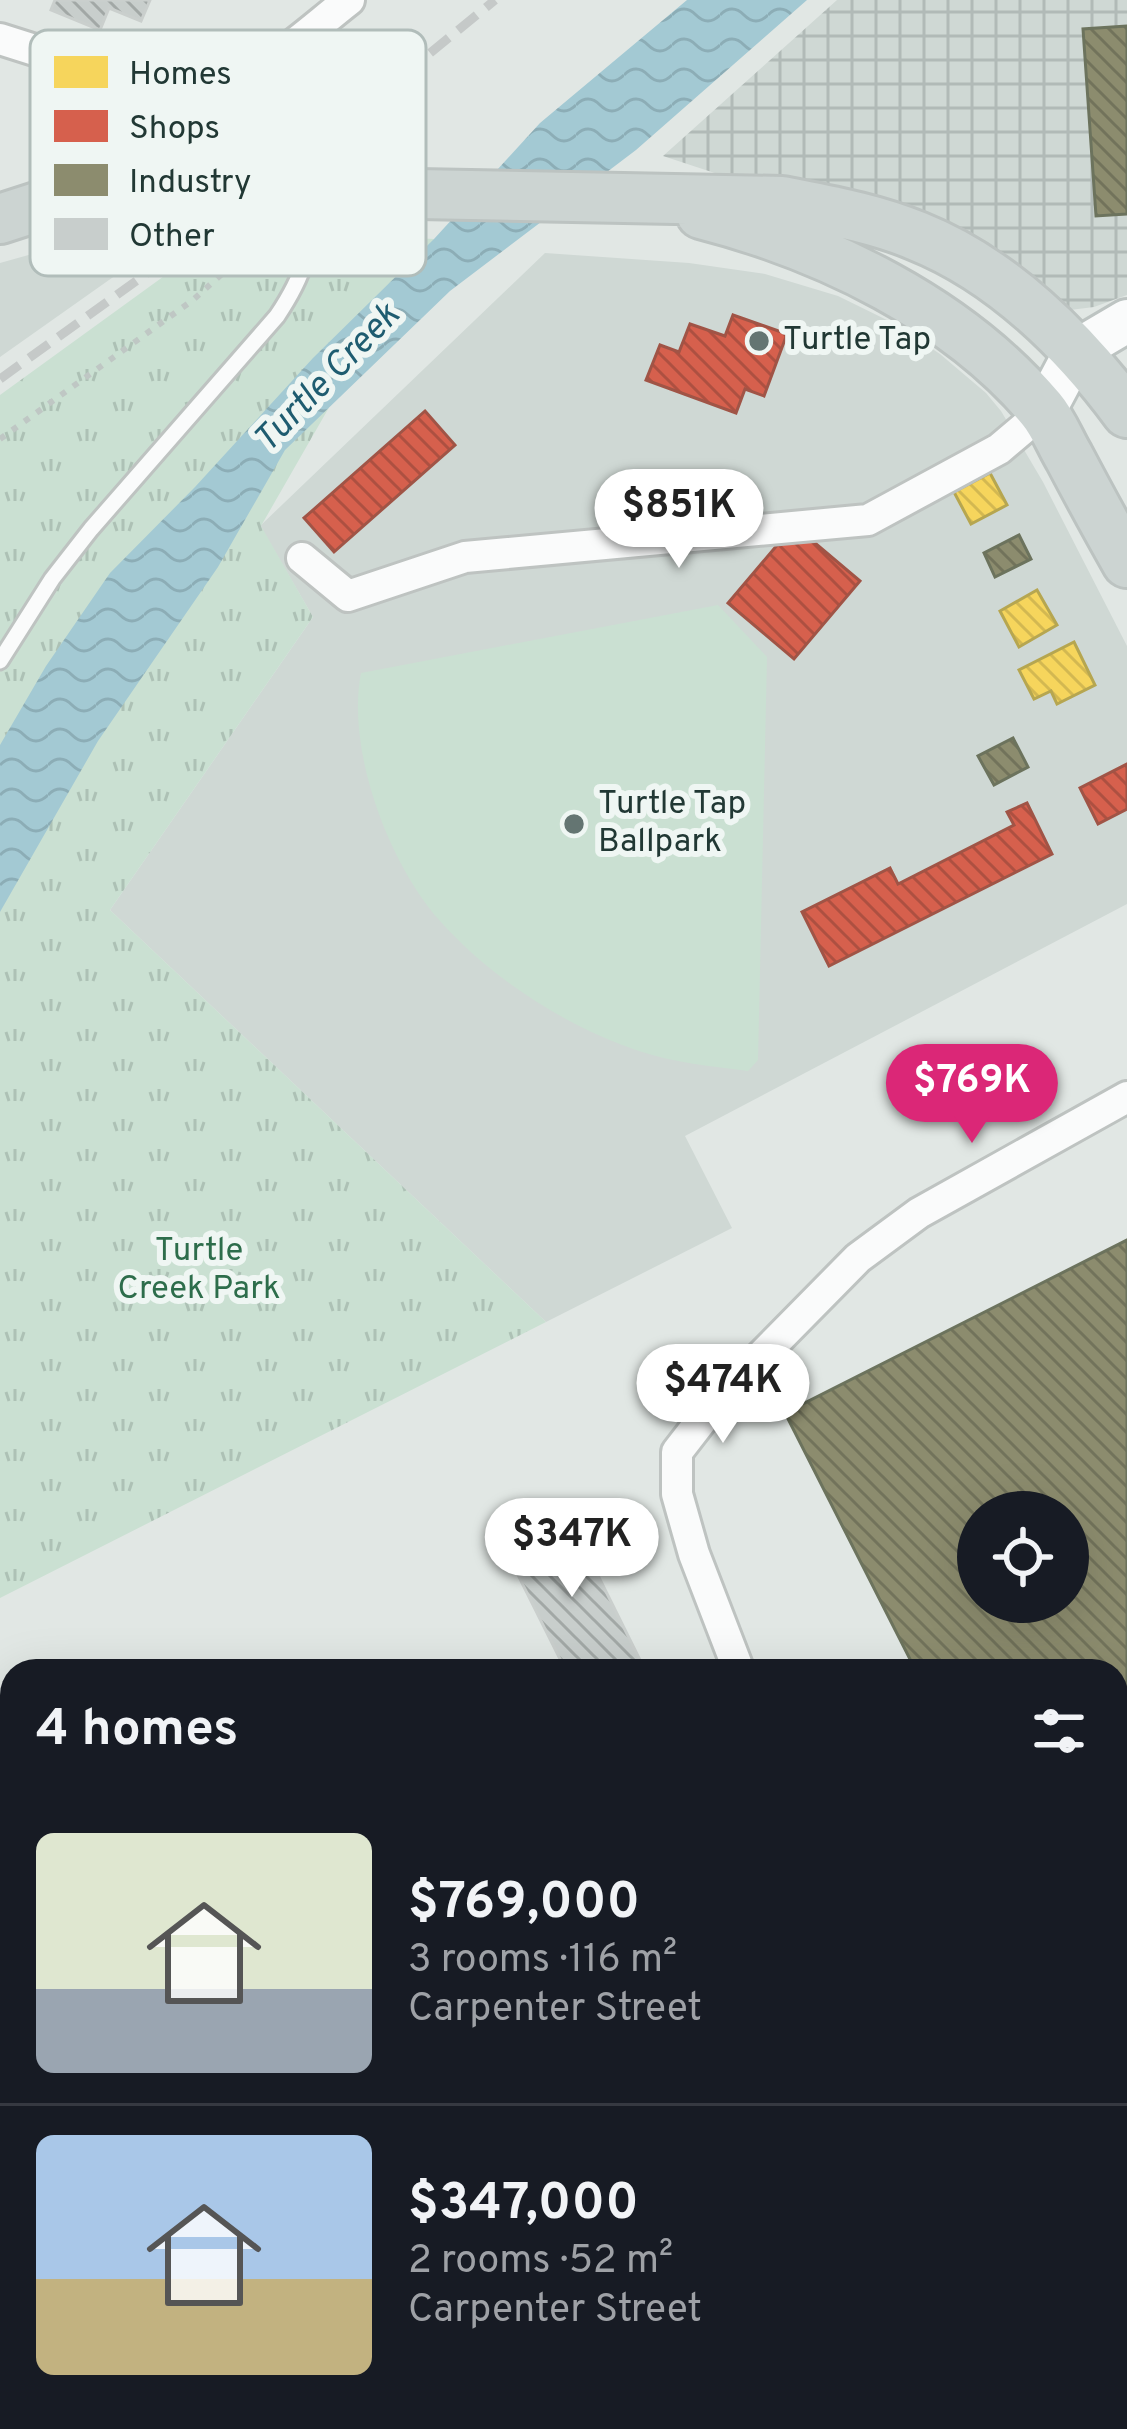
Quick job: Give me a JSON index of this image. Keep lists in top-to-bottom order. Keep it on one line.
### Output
{"water":["Turtle Creek"],"parks":["Turtle Creek Park"],"places":["Turtle Tap","Turtle Tap Ballpark"],"legend":["Homes","Shops","Industry","Other"],"page":{"price":["$851K","$769K","$474K","$347K"],"heading":"4 homes","list":[{"name":"$769,000","note":"3 rooms · 116 m² · Carpenter Street"},{"name":"$347,000","note":"2 rooms · 52 m² · Carpenter Street"}]}}
